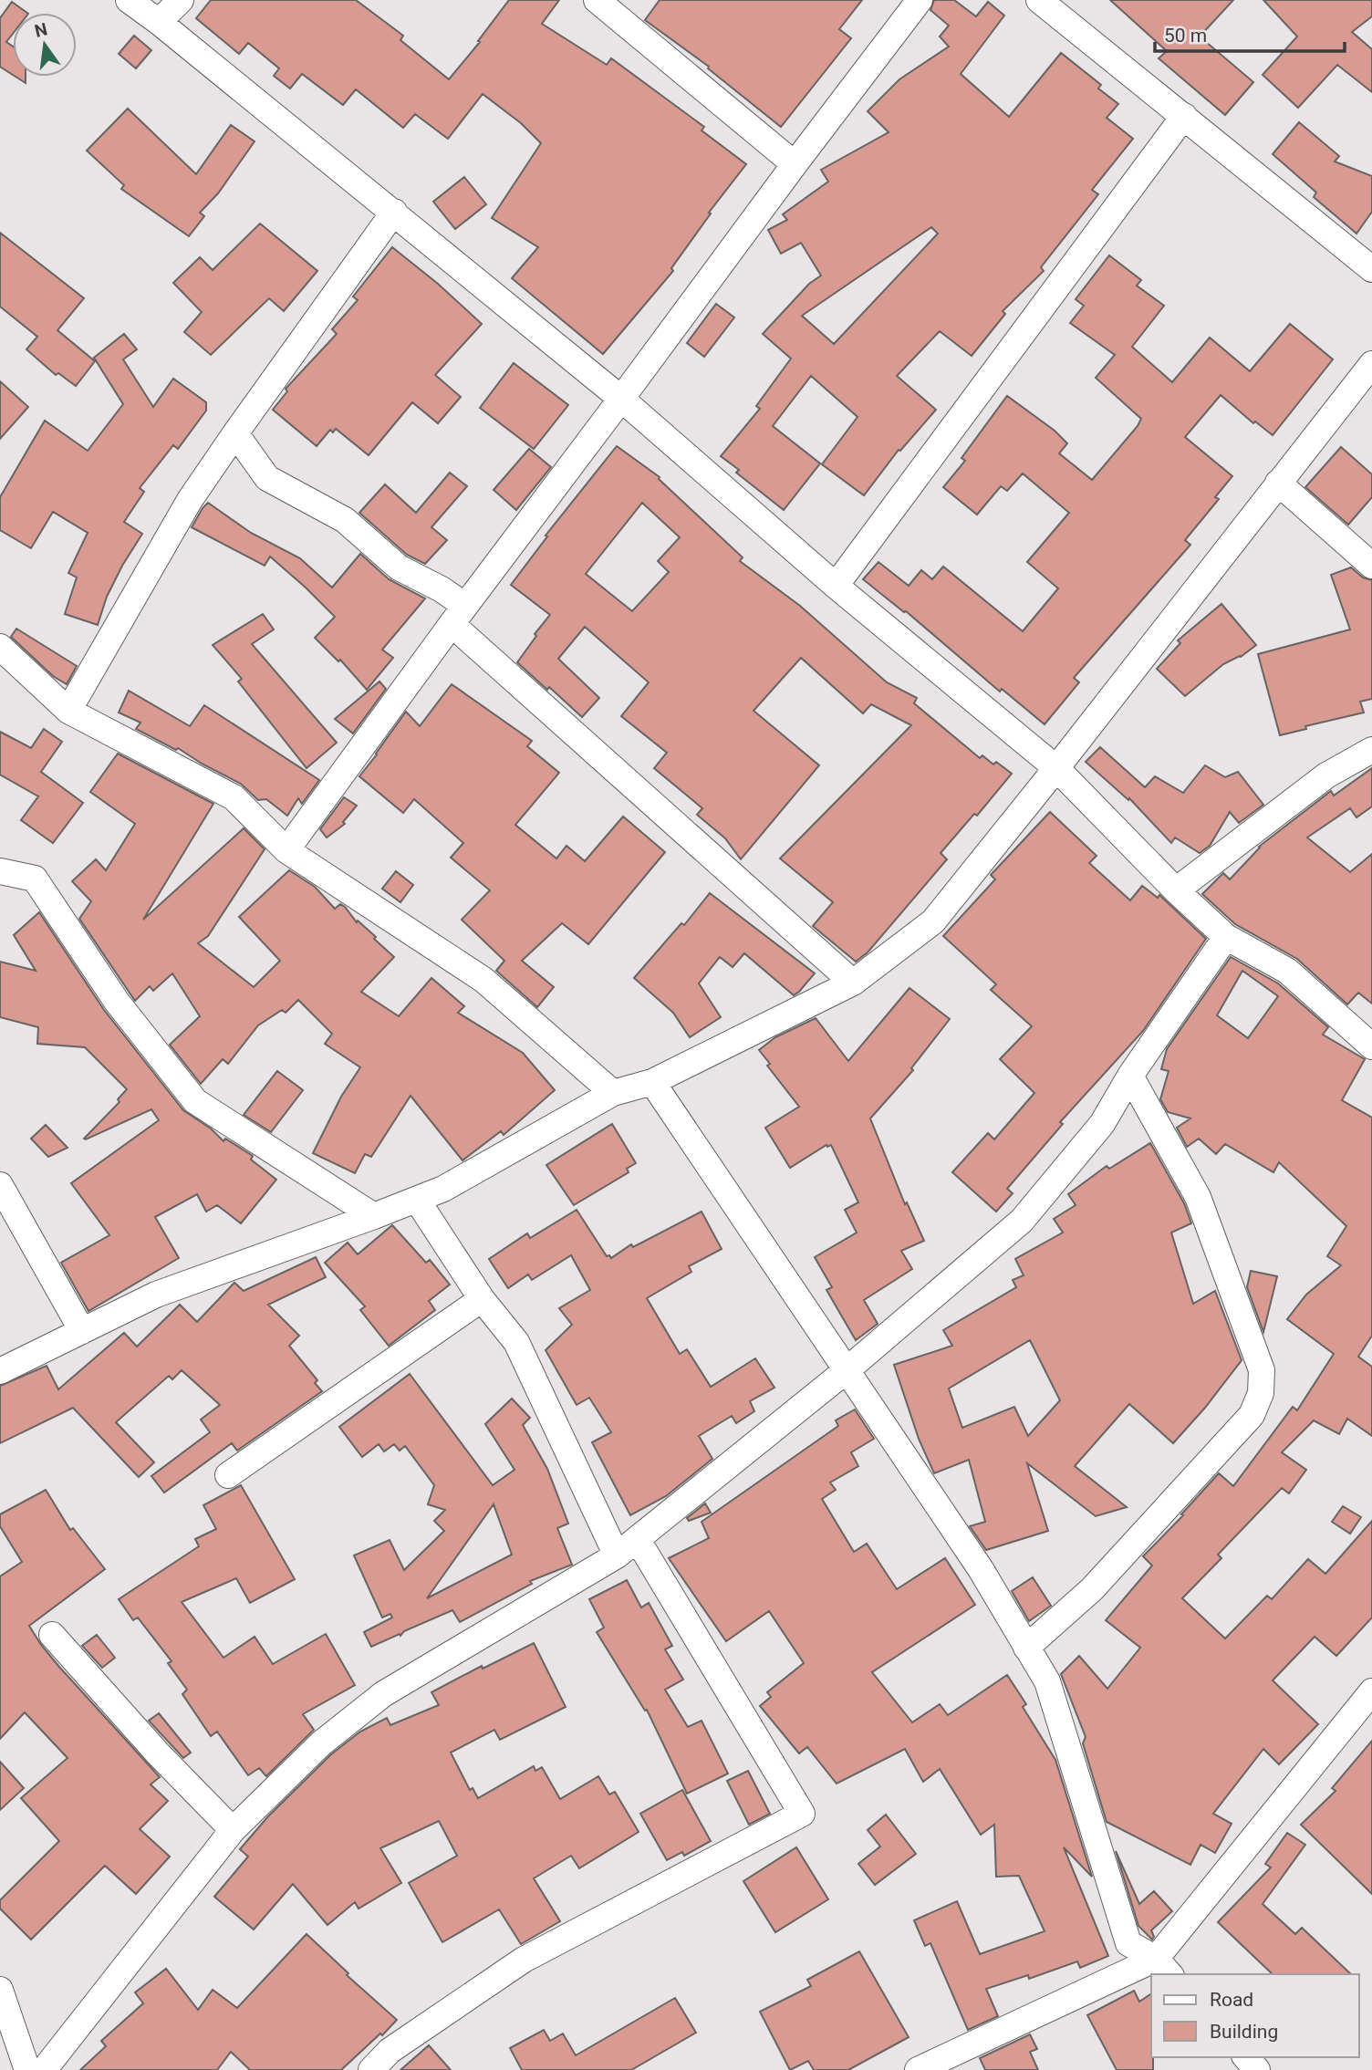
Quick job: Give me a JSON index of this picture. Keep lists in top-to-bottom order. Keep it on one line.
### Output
{"legend":["Road","Building"],"scale_bar":"50 m","north":"top"}
